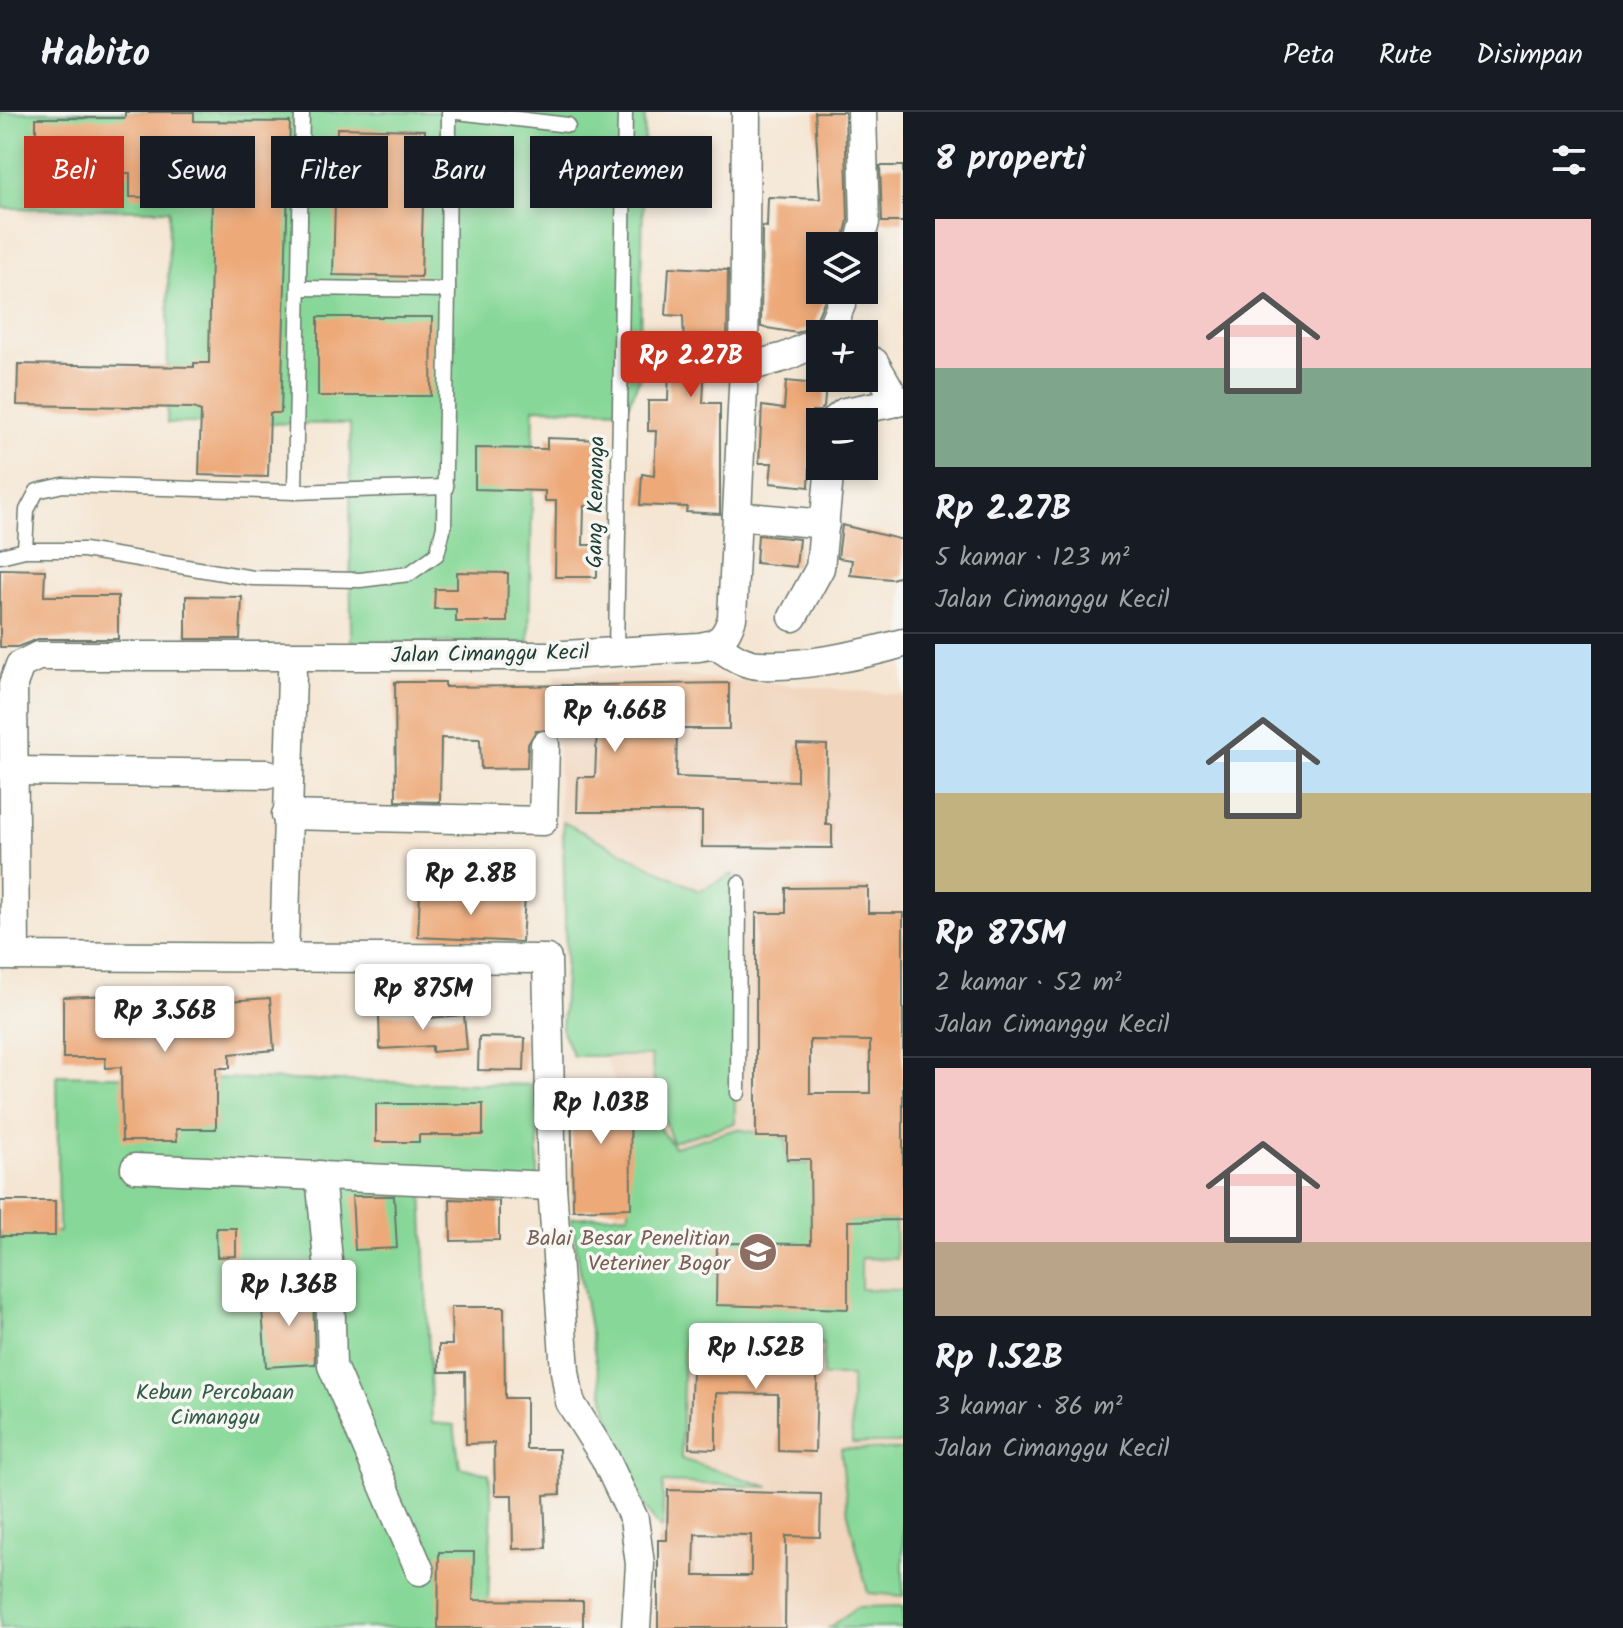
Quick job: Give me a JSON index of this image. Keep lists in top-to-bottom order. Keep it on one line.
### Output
{"streets":{"street":["Jalan Cimanggu Kecil"],"lane":["Gang Kenanga"]},"crossings":[["Gang Kenanga","Jalan Cimanggu Kecil"]],"parks":["Kebun Percobaan Cimanggu"],"places":{"school or university":["Balai Besar Penelitian Veteriner Bogor"]},"page":{"header":"Habito","nav":["Peta","Rute","Disimpan"],"heading":"8 properti","chip":["Beli","Sewa","Filter","Baru","Apartemen"],"list":[{"name":"Rp 2.27B","note":"5 kamar · 123 m² · Jalan Cimanggu Kecil"},{"name":"Rp 875M","note":"2 kamar · 52 m² · Jalan Cimanggu Kecil"},{"name":"Rp 1.52B","note":"3 kamar · 86 m² · Jalan Cimanggu Kecil"}],"map_buttons":["+","−"],"price":["Rp 2.27B","Rp 4.66B","Rp 2.8B","Rp 875M","Rp 3.56B","Rp 1.03B","Rp 1.36B","Rp 1.52B"]}}
